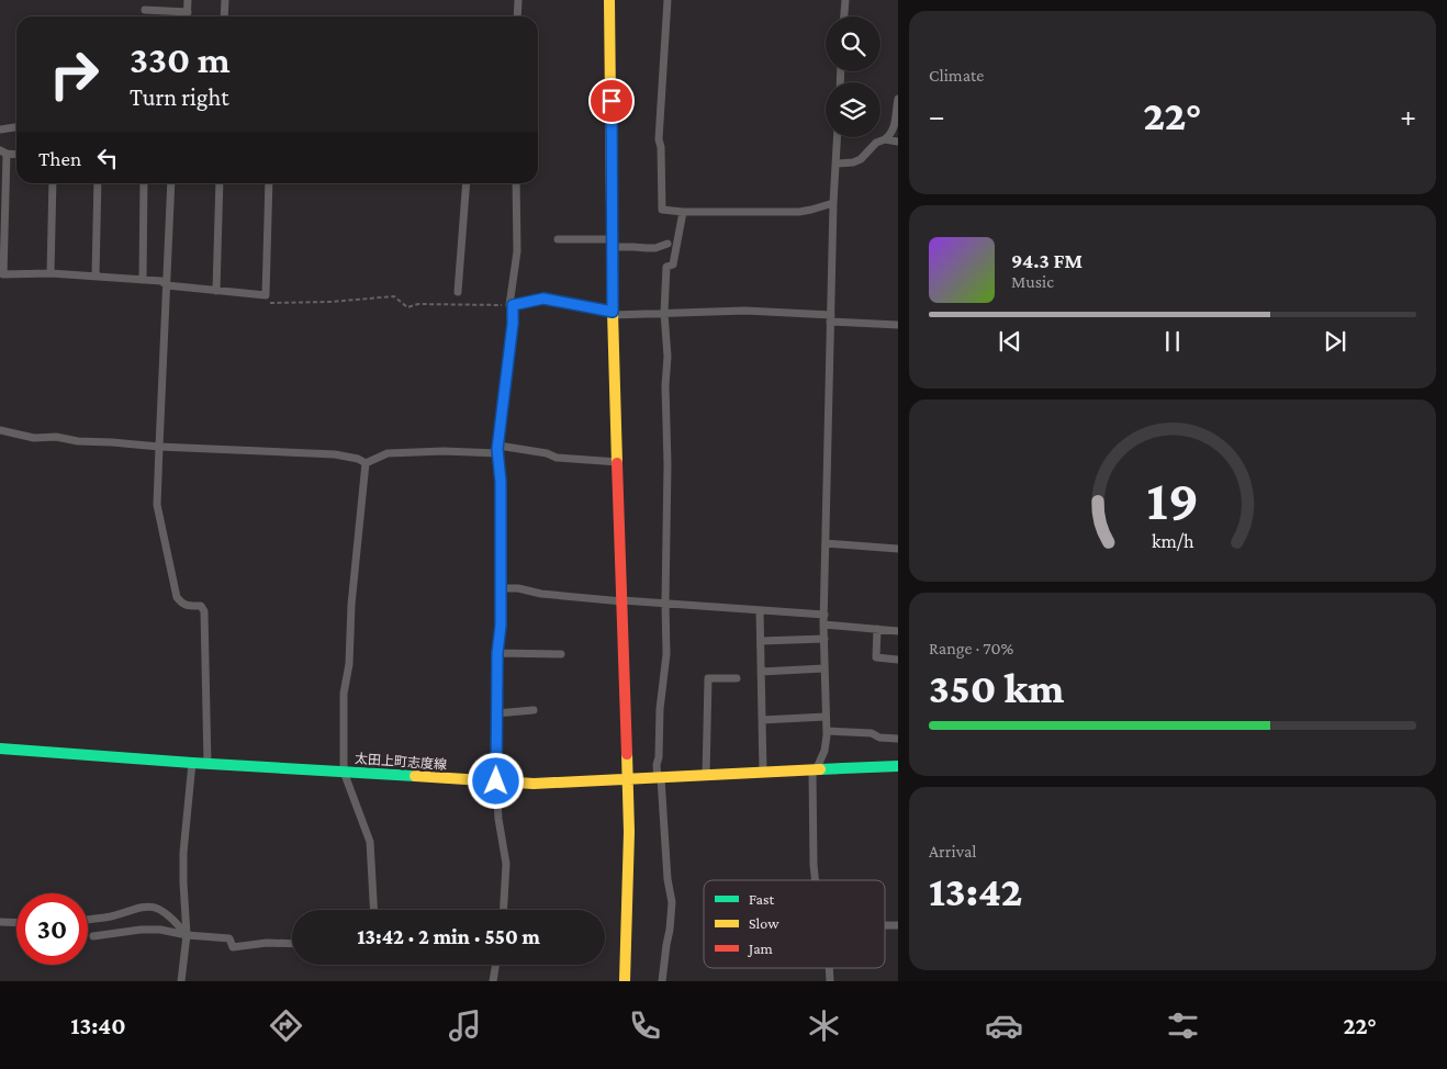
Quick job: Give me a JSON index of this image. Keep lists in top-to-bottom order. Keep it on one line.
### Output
{"streets":{"street":["太田上町志度線"]},"legend":["Fast","Slow","Jam"],"page":{"tile":["Climate",["Range · 70%","350 km"],["Arrival","13:42"]],"turn":["330 m","Turn right"],"heat":["−","22°","+"],"then":"Then","song":["94.3 FM","Music"],"limit":"30","trip":"13:42 · 2 min · 550 m","tabs":["13:40","22°"],"gauge":["19","km/h"]}}
